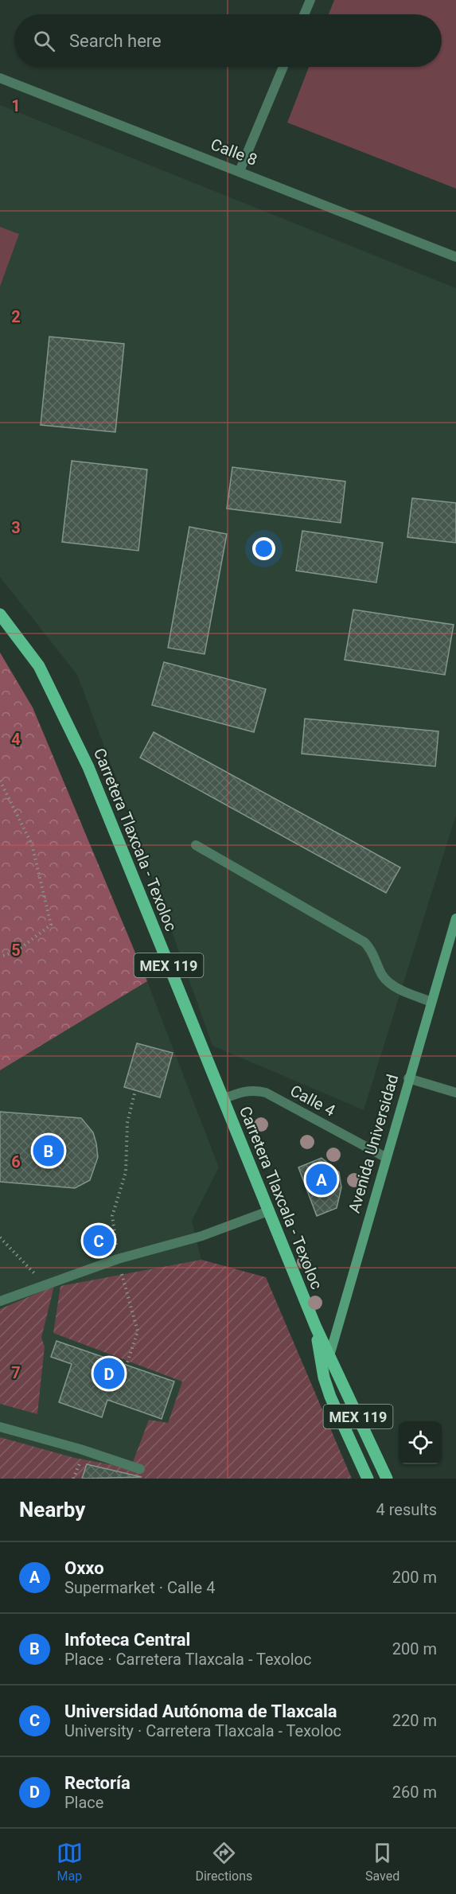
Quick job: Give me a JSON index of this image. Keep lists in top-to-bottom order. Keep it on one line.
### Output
{"streets":{"main road":["Carretera Tlaxcala - Texoloc","MEX 119"],"street":["Calle 8","Calle 4","Avenida Universidad"]},"crossings":[["Carretera Tlaxcala - Texoloc","Calle 4"],["Carretera Tlaxcala - Texoloc","Avenida Universidad"],["Calle 4","Avenida Universidad"]],"page":{"search":"Search here","pins":["B","A","C","D"],"heading":["Nearby","4 results"],"list":[{"mark":"A","name":"Oxxo","note":"Supermarket · Calle 4","value":"200 m"},{"mark":"B","name":"Infoteca Central","note":"Place · Carretera Tlaxcala - Texoloc","value":"200 m"},{"mark":"C","name":"Universidad Autónoma de Tlaxcala","note":"University · Carretera Tlaxcala - Texoloc","value":"220 m"},{"mark":"D","name":"Rectoría","note":"Place","value":"260 m"}],"nav":["Map","Directions","Saved"]},"grid":{"rows":["1","2","3","4","5","6","7"]}}
